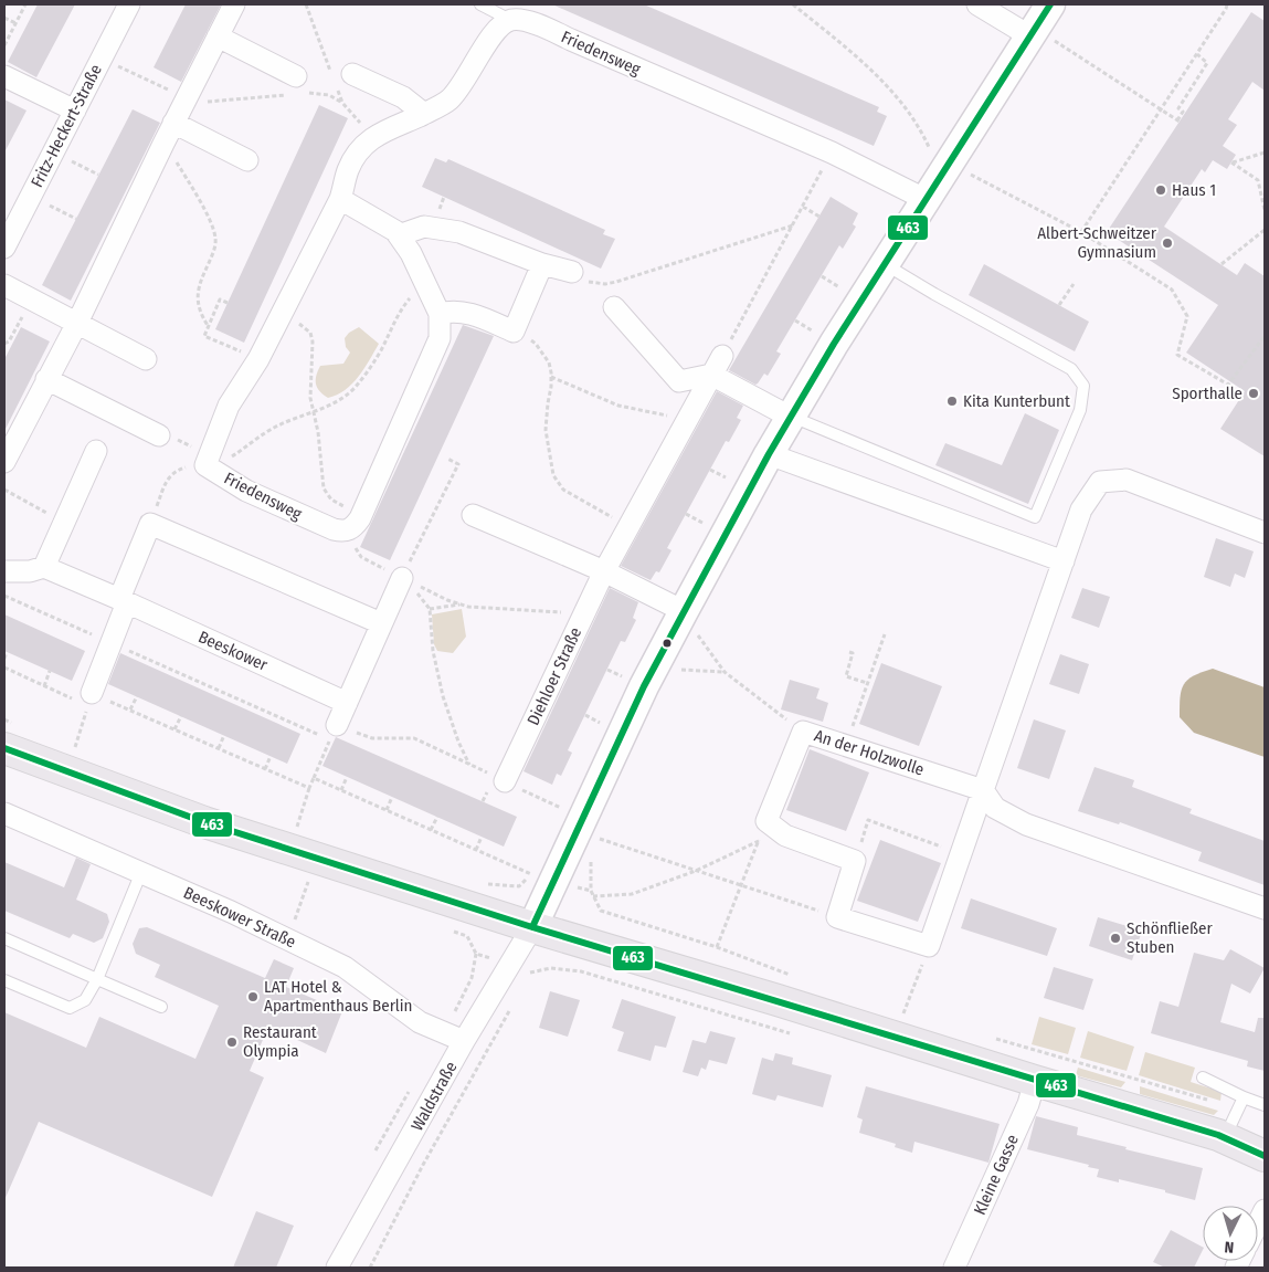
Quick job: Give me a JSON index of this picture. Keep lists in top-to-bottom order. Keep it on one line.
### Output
{"streets":{"street":["Friedensweg","Fritz-Heckert-Straße","Beeskower","Diehloer Straße","An der Holzwolle","Beeskower Straße","Waldstraße","Kleine Gasse"]},"crossings":[["Beeskower Straße","Waldstraße"]],"places":["Haus 1","Albert-Schweitzer Gymnasium","Sporthalle","Kita Kunterbunt","Schönfließer Stuben","LAT Hotel & Apartmenthaus Berlin","Restaurant Olympia"],"lines":["transit line 463"],"north":"bottom"}
